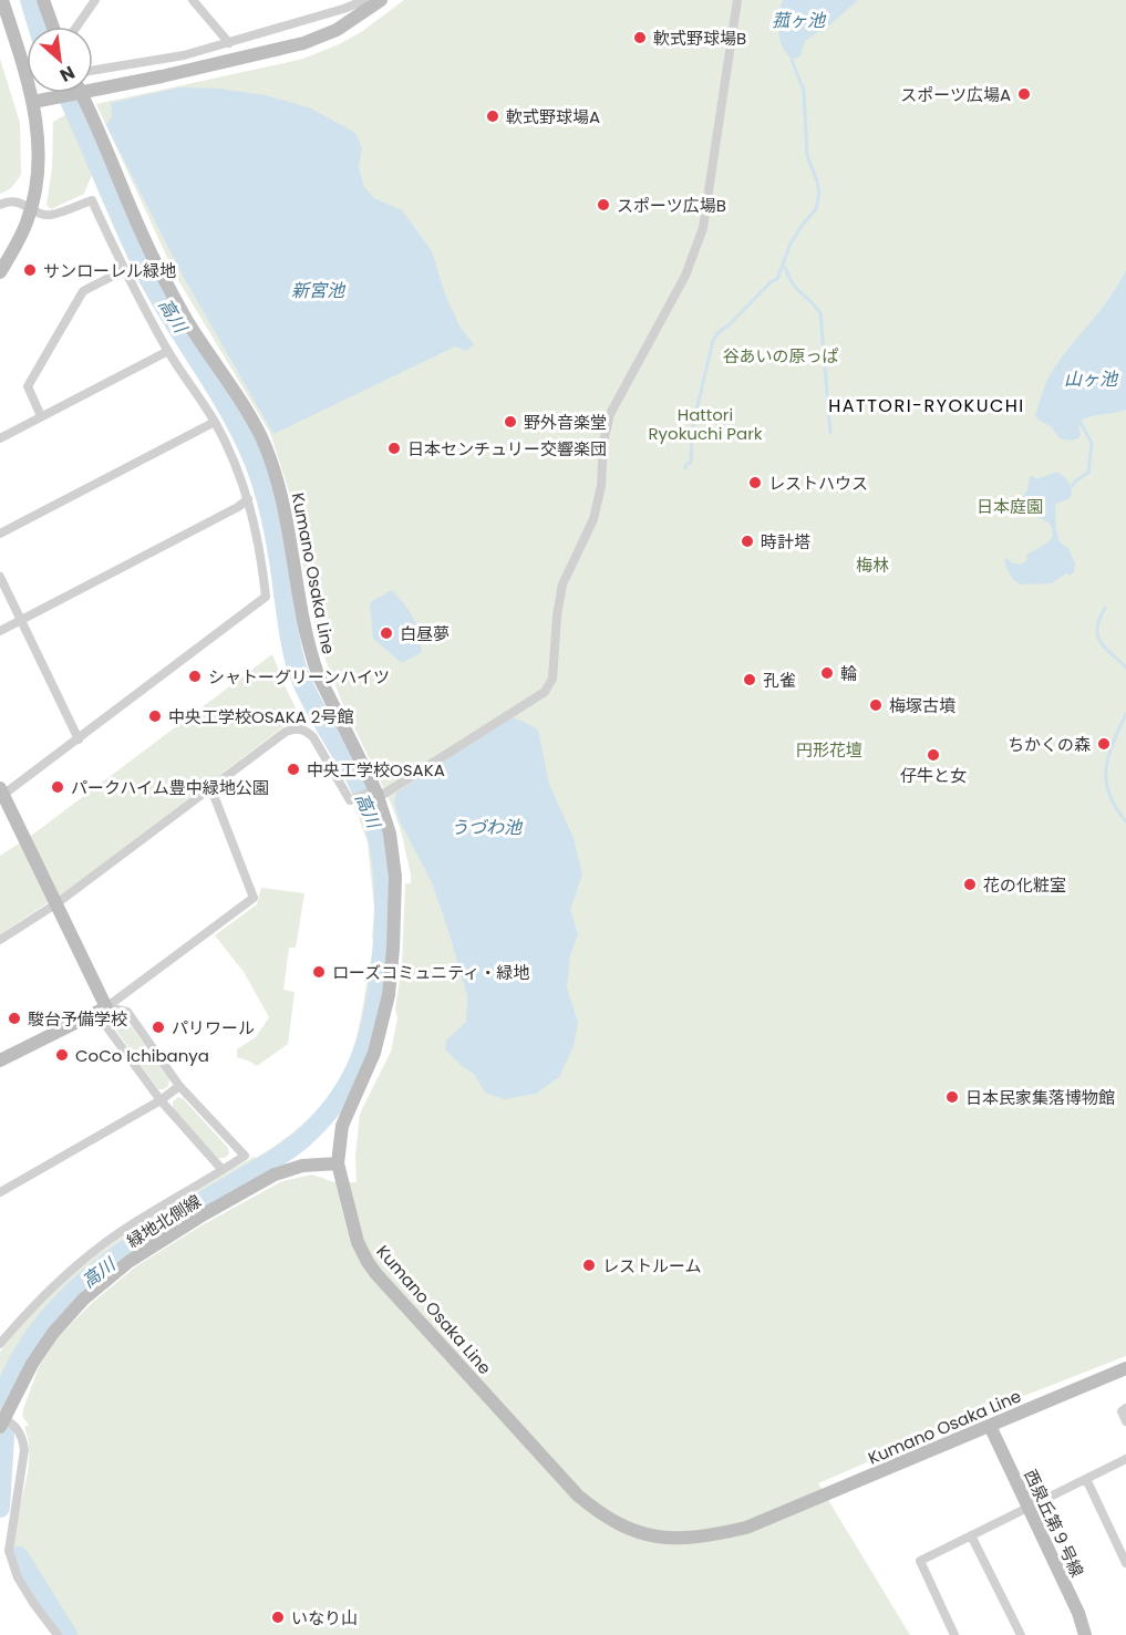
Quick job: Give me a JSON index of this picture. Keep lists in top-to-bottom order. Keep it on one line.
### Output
{"streets":{"main road":["Kumano Osaka Line","緑地北側線","西泉丘第９号線"]},"crossings":[["Kumano Osaka Line","緑地北側線"],["Kumano Osaka Line","西泉丘第９号線"]],"districts":["HATTORI-RYOKUCHI"],"water":["菰ヶ池","新宮池","高川","山ヶ池","うづわ池"],"parks":["谷あいの原っぱ","Hattori Ryokuchi Park","日本庭園","梅林","円形花壇"],"places":["軟式野球場B","スポーツ広場A","軟式野球場A","スポーツ広場B","サンローレル緑地","野外音楽堂","日本センチュリー交響楽団","レストハウス","時計塔","白昼夢","輪","シャトーグリーンハイツ","孔雀","梅塚古墳","中央工学校OSAKA 2号館","ちかくの森","仔牛と女","中央工学校OSAKA","パークハイム豊中緑地公園","花の化粧室","ローズコミュニティ・緑地","駿台予備学校","パリワール","CoCo Ichibanya","日本民家集落博物館","レストルーム","いなり山"],"north":"bottom right"}
